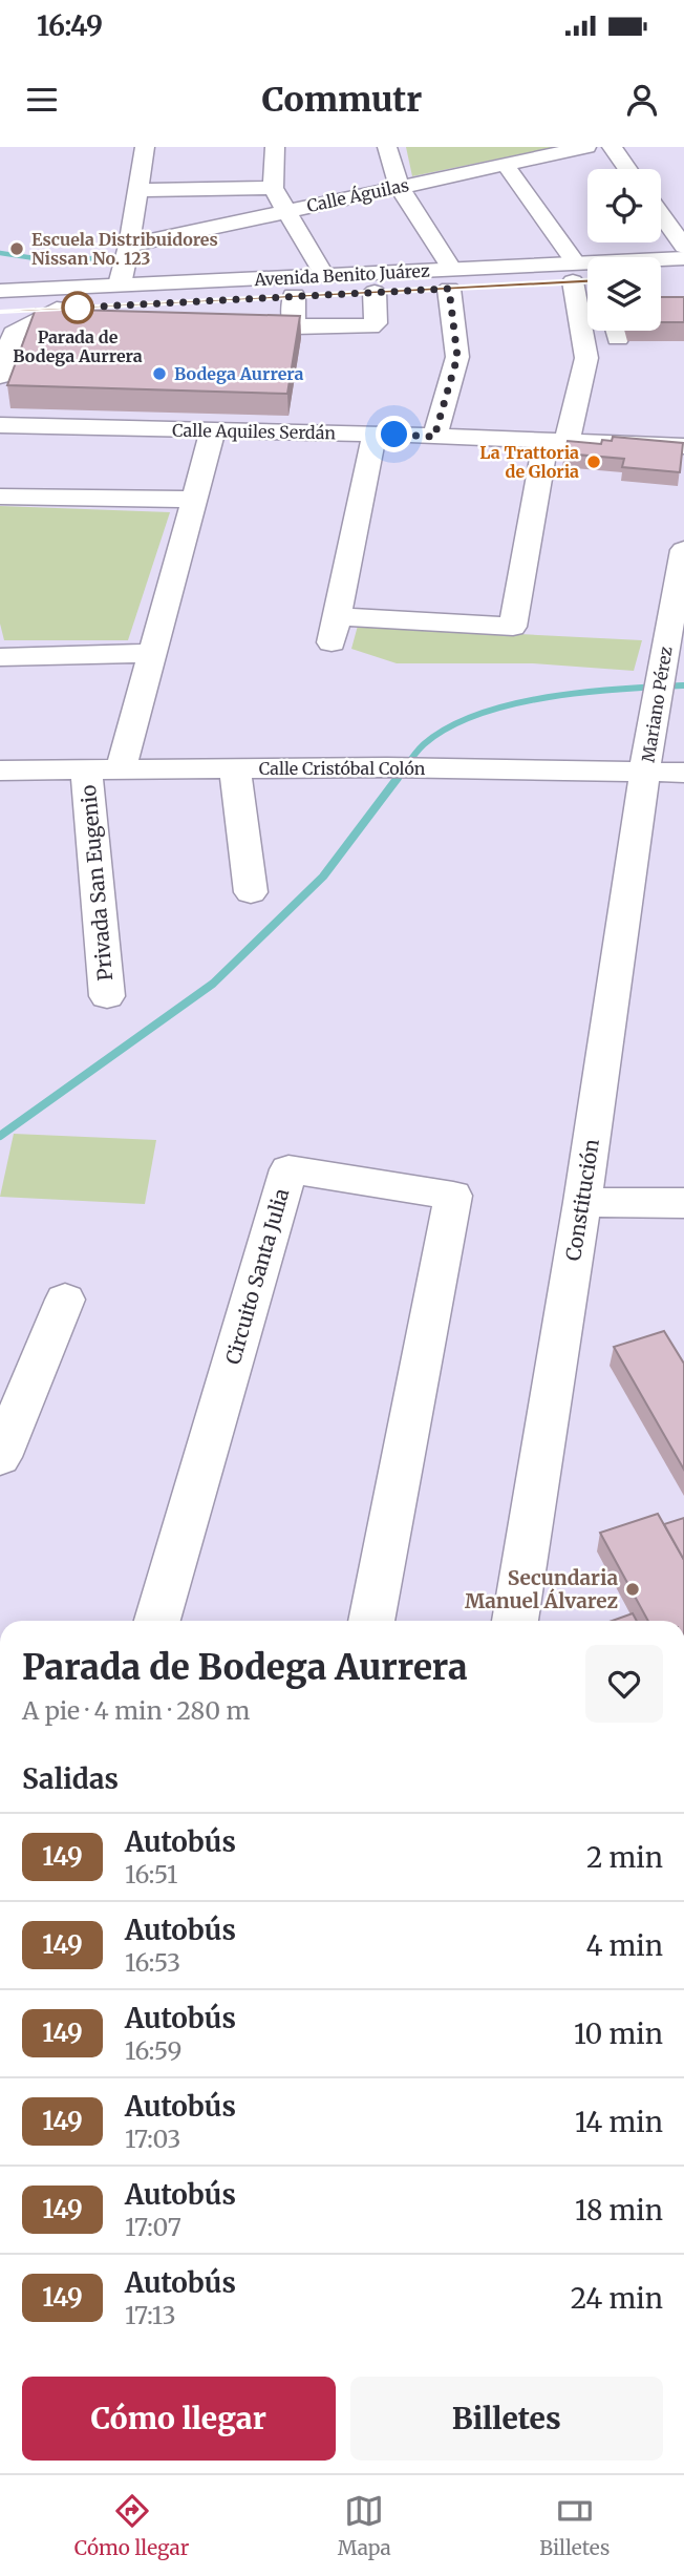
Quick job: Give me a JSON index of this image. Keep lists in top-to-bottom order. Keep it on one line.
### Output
{"streets":{"street":["Calle Águilas","Avenida Benito Juárez","Calle Aquiles Serdán","Mariano Pérez","Calle Cristóbal Colón","Privada San Eugenio","Constitución","Circuito Santa Julia"]},"crossings":[["Mariano Pérez","Calle Cristóbal Colón"],["Mariano Pérez","Constitución"],["Calle Cristóbal Colón","Privada San Eugenio"],["Calle Cristóbal Colón","Constitución"]],"places":["Escuela Distribuidores Nissan No. 123","Parada de Bodega Aurrera","Bodega Aurrera","La Trattoria de Gloria","Secundaria Manuel Álvarez"],"lines":["bus line 149"],"page":{"status":"16:49","header":"Commutr","heading":[["Parada de Bodega Aurrera","A pie · 4 min · 280 m"],"Salidas"],"list":[{"mark":"149","name":"Autobús","note":"16:51","value":"2 min"},{"mark":"149","name":"Autobús","note":"16:53","value":"4 min"},{"mark":"149","name":"Autobús","note":"16:59","value":"10 min"},{"mark":"149","name":"Autobús","note":"17:03","value":"14 min"},{"mark":"149","name":"Autobús","note":"17:07","value":"18 min"},{"mark":"149","name":"Autobús","note":"17:13","value":"24 min"}],"buttons":["Cómo llegar","Billetes"],"tabs":["Cómo llegar","Mapa","Billetes"]}}
